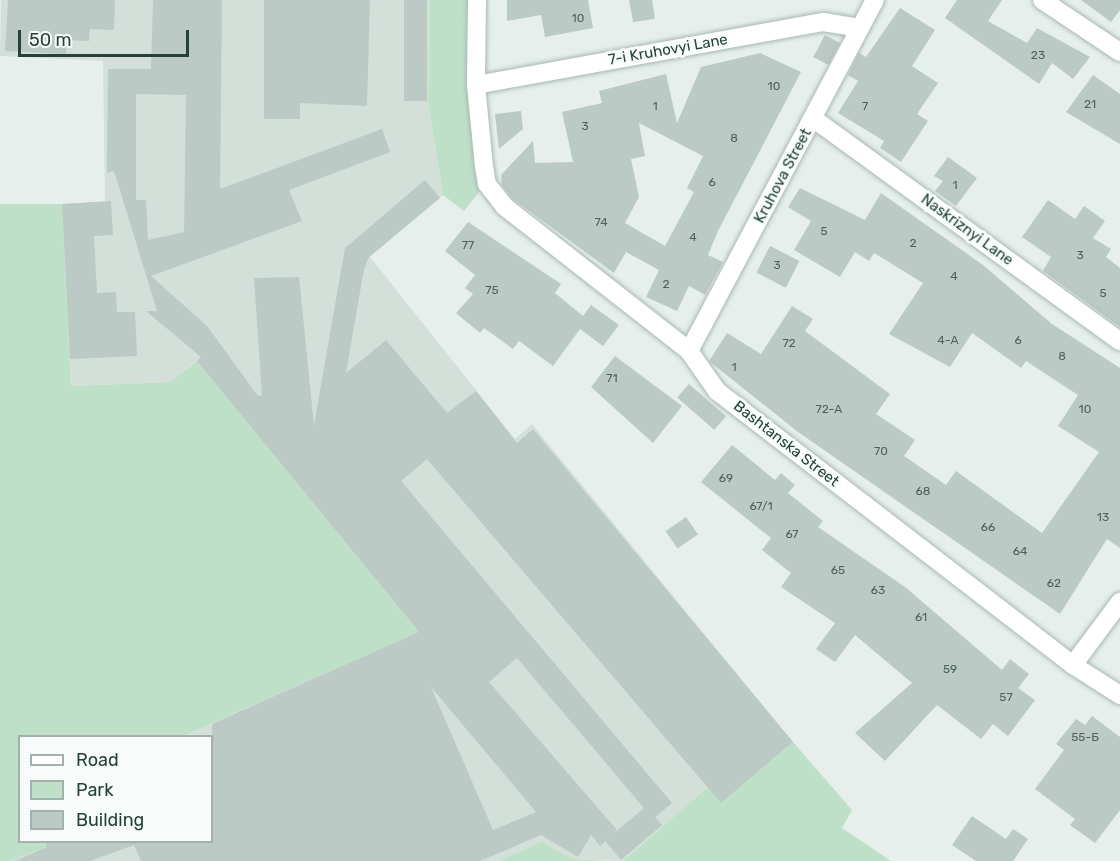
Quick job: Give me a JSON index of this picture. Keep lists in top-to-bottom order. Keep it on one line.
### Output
{"streets":{"street":["7-i Kruhovyi Lane","Kruhova Street","Naskriznyi Lane","Bashtanska Street"]},"crossings":[["7-i Kruhovyi Lane","Kruhova Street"],["7-i Kruhovyi Lane","Bashtanska Street"],["Kruhova Street","Naskriznyi Lane"],["Kruhova Street","Bashtanska Street"]],"house_numbers":["10","23","10","21","1","7","3","8","6","1","74","5","4","2","77","3","3","4","2","75","5","4-А","6","72","8","1","71","72-А","10","70","69","68","67/1","13","66","67","64","65","62","63","61","59","57","55-Б"],"legend":["Road","Park","Building"],"scale_bar":"50 m"}
